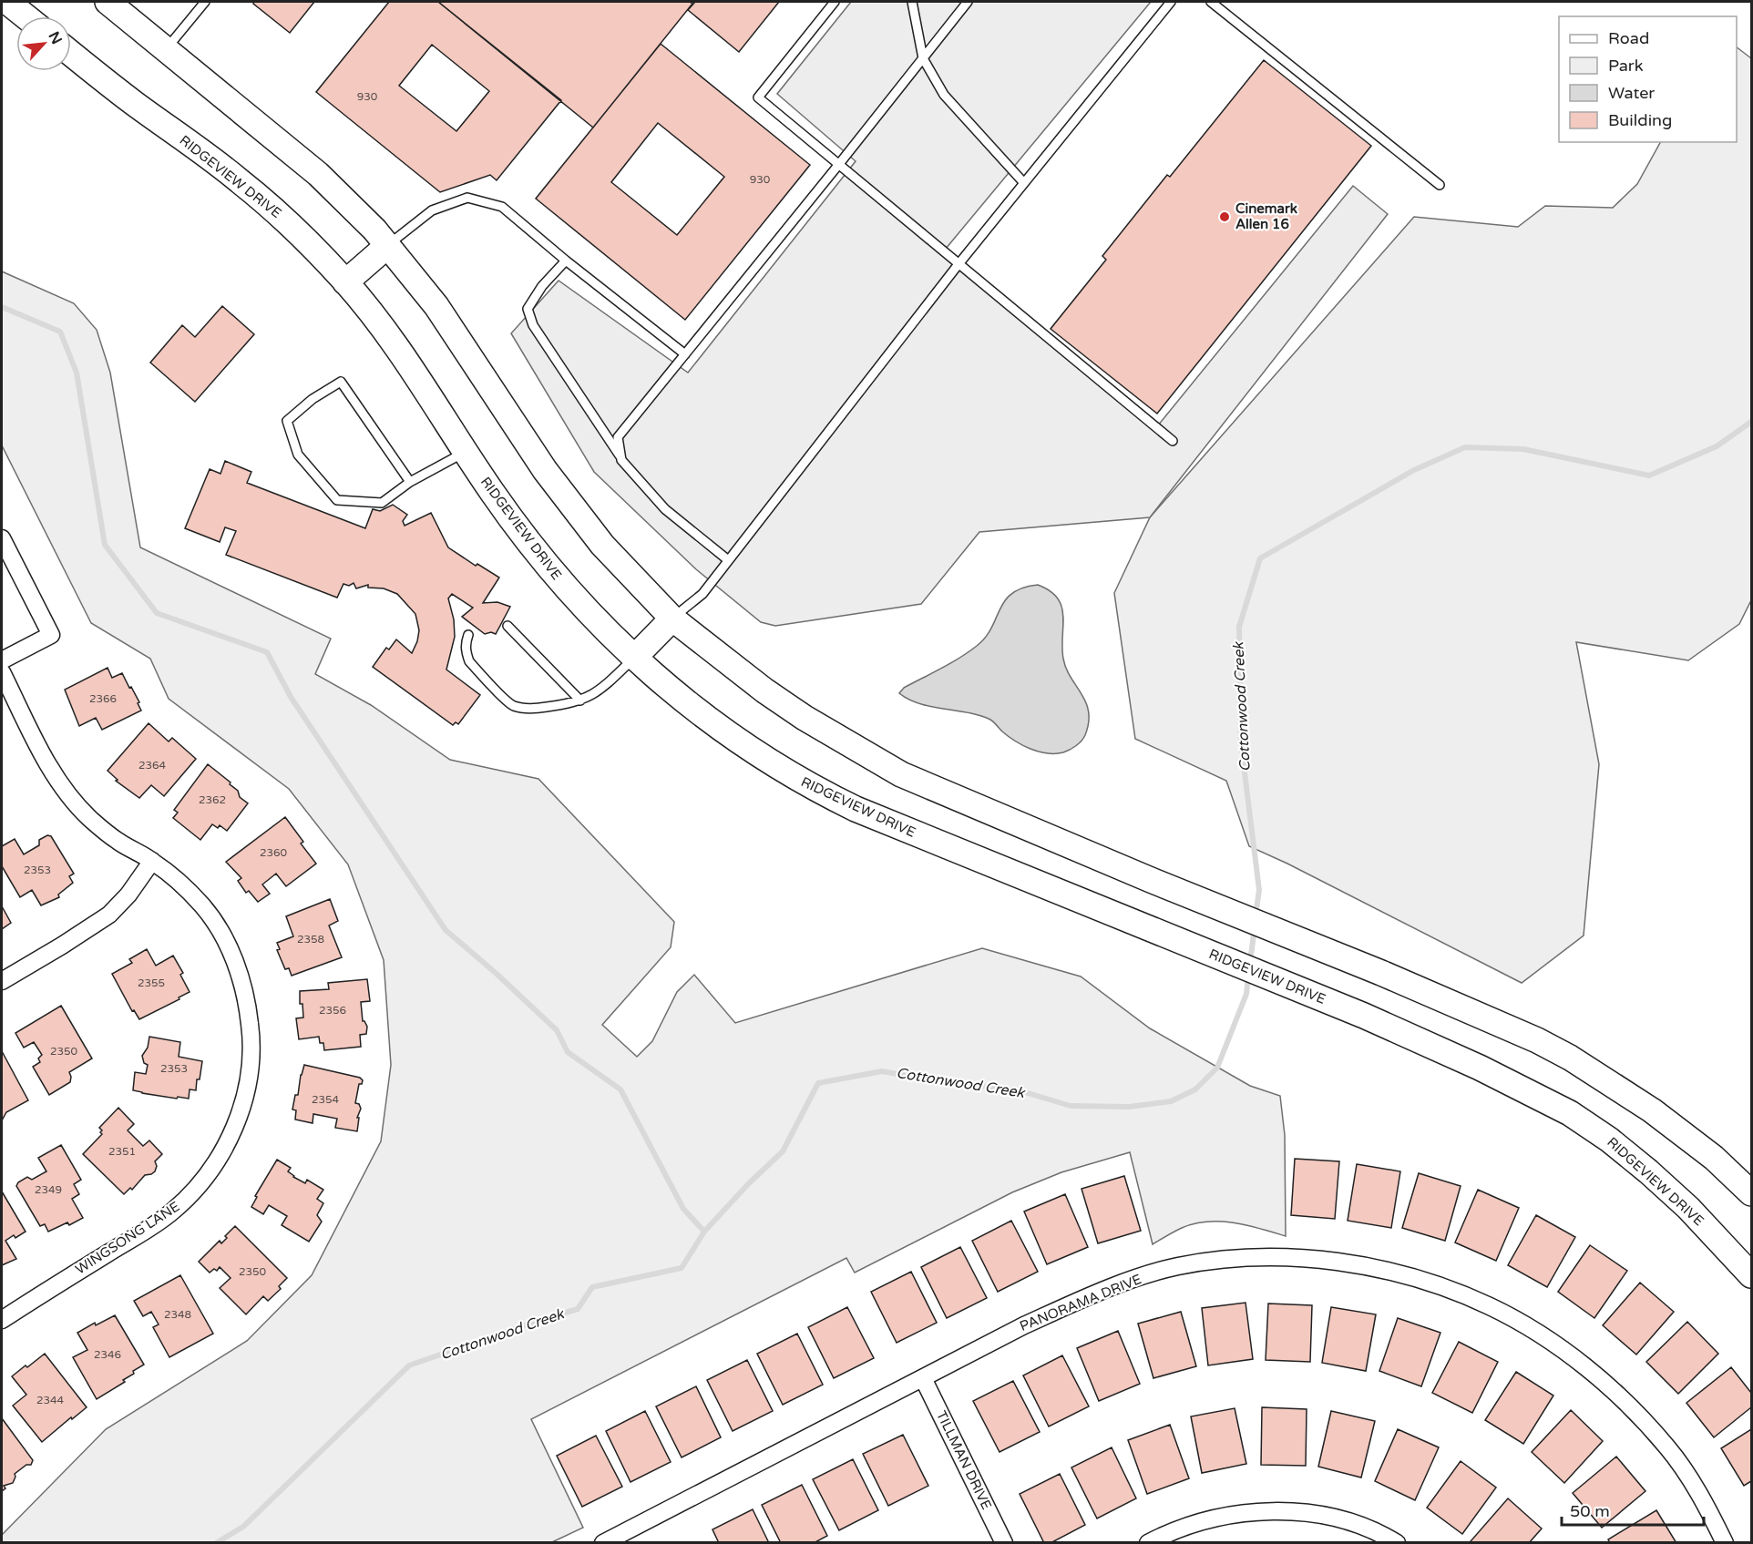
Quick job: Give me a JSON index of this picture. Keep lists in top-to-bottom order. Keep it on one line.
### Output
{"streets":{"main road":["RIDGEVIEW DRIVE"],"street":["WINGSONG LANE","PANORAMA DRIVE","TILLMAN DRIVE"]},"crossings":[["PANORAMA DRIVE","TILLMAN DRIVE"]],"water":["Cottonwood Creek"],"places":["Cinemark Allen 16"],"house_numbers":["930","930","2366","2364","2362","2360","2353","2358","2355","2356","2350","2353","2354","2351","2349","2350","2348","2346","2344"],"legend":["Road","Park","Water","Building"],"scale_bar":"50 m","north":"top right"}
